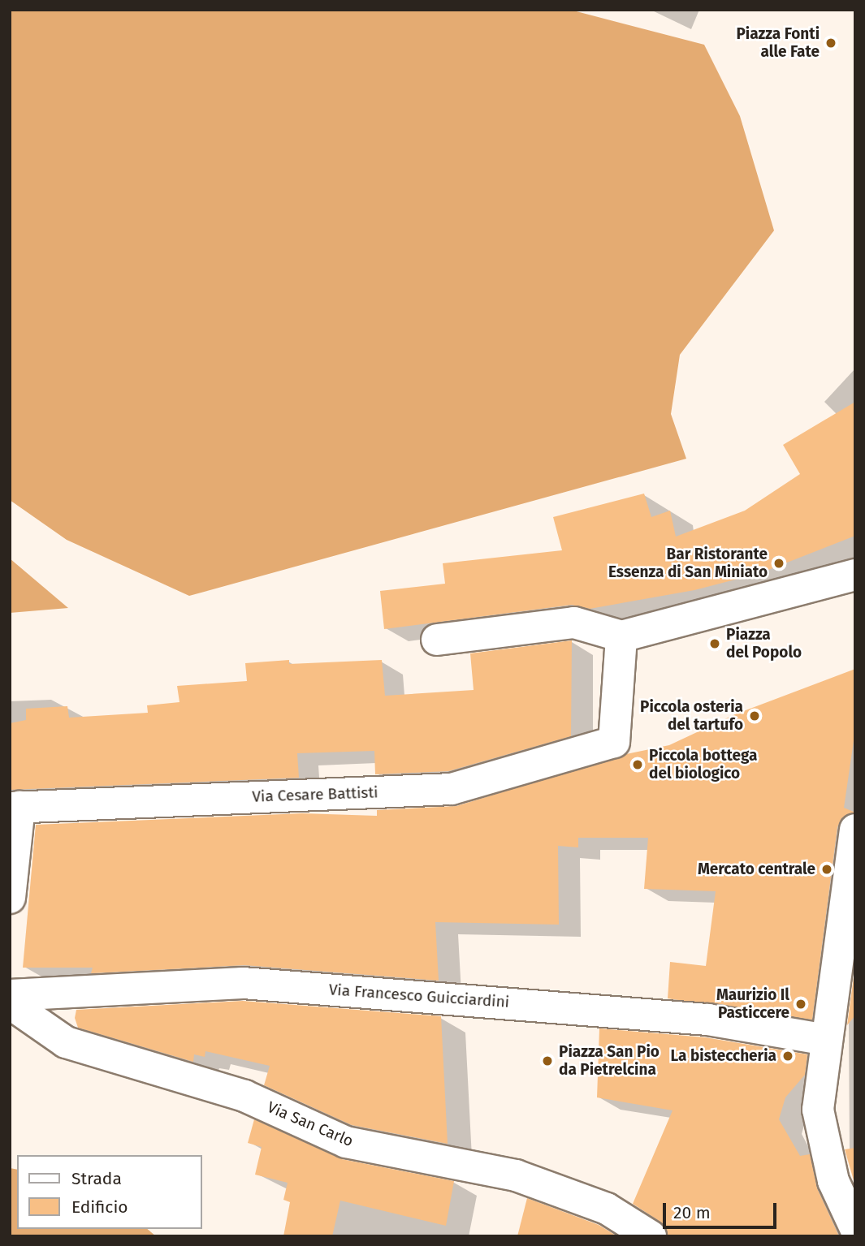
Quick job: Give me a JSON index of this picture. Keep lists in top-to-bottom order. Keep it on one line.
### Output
{"streets":{"main road":["Via Cesare Battisti","Via Francesco Guicciardini","Via San Carlo"]},"places":["Piazza Fonti alle Fate","Bar Ristorante Essenza di San Miniato","Piazza del Popolo","Piccola osteria del tartufo","Piccola bottega del biologico","Mercato centrale","Maurizio Il Pasticcere","La bisteccheria","Piazza San Pio da Pietrelcina"],"legend":["Strada","Edificio"],"scale_bar":"20 m"}
